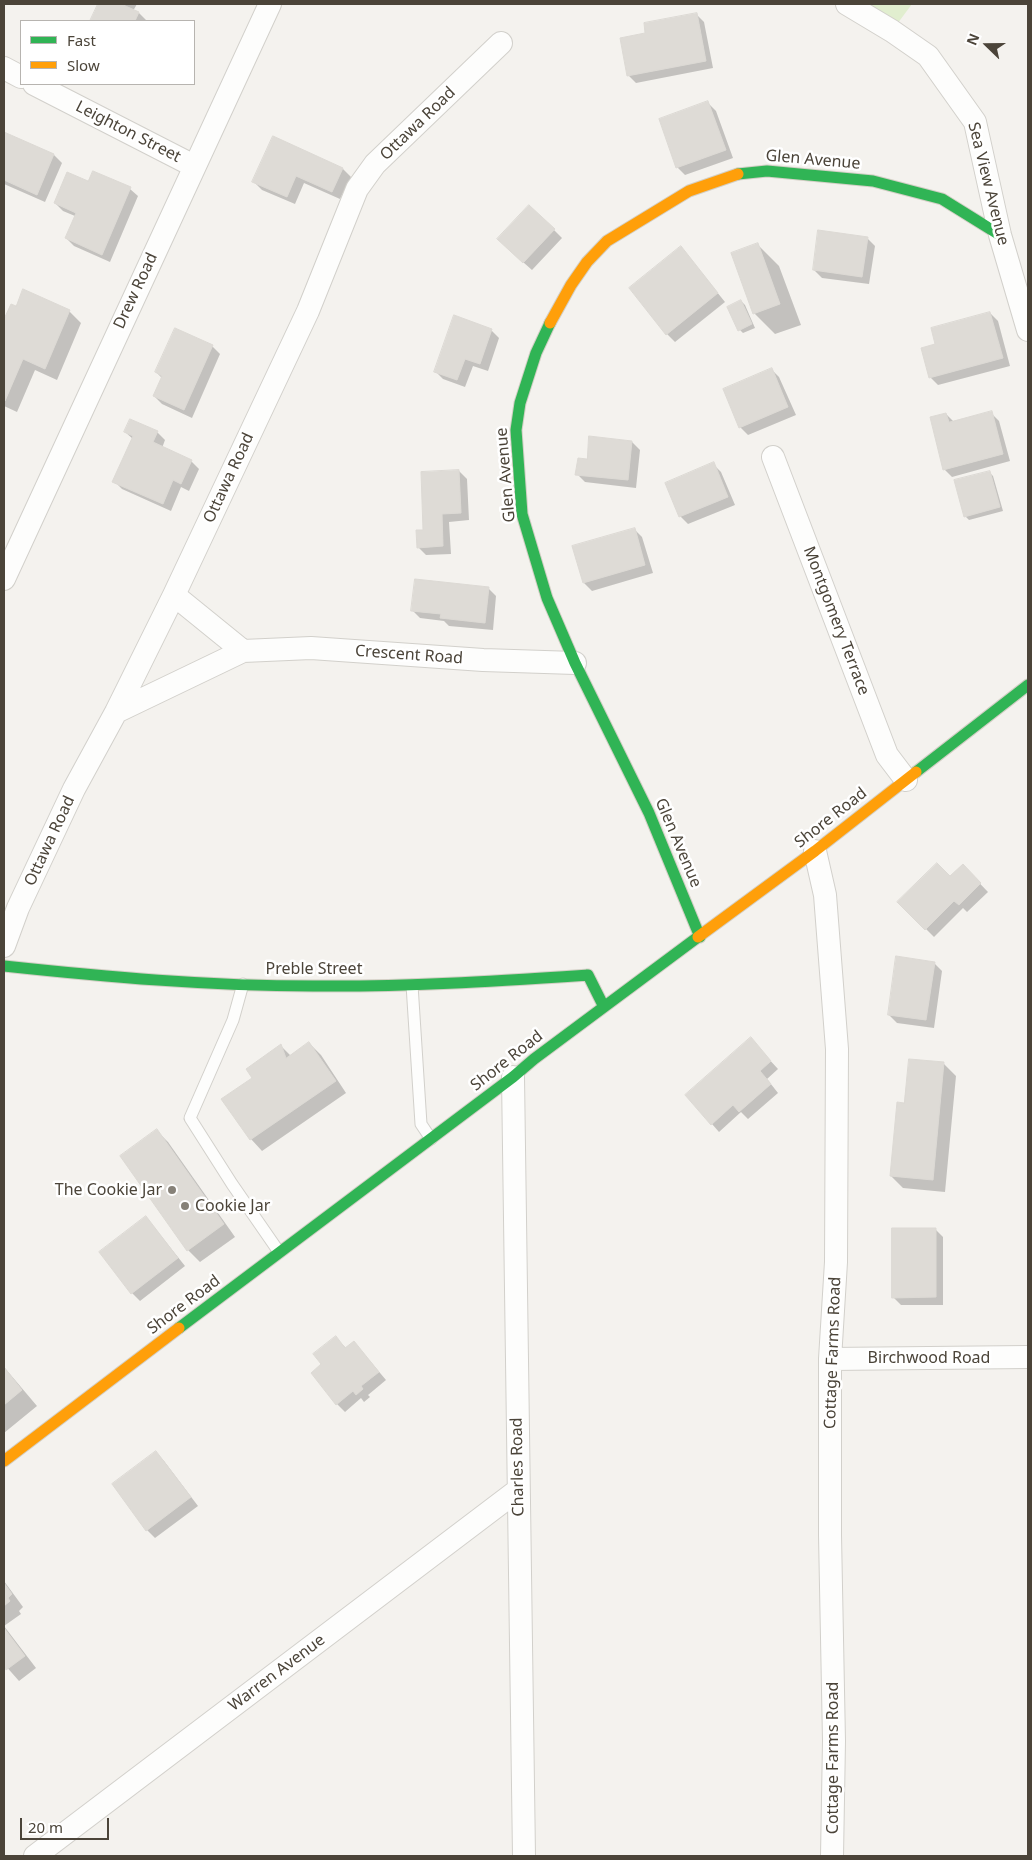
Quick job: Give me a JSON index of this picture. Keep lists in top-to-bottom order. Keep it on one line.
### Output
{"streets":{"street":["Ottawa Road","Leighton Street","Glen Avenue","Sea View Avenue","Drew Road","Montgomery Terrace","Crescent Road","Shore Road","Preble Street","Cottage Farms Road","Birchwood Road","Charles Road","Warren Avenue"]},"crossings":[["Ottawa Road","Crescent Road"],["Leighton Street","Drew Road"],["Glen Avenue","Sea View Avenue"],["Glen Avenue","Crescent Road"],["Glen Avenue","Shore Road"],["Montgomery Terrace","Shore Road"],["Shore Road","Preble Street"],["Shore Road","Cottage Farms Road"],["Shore Road","Charles Road"],["Cottage Farms Road","Birchwood Road"],["Charles Road","Warren Avenue"]],"places":["The Cookie Jar","Cookie Jar"],"legend":["Fast","Slow"],"scale_bar":"20 m","north":"left"}
